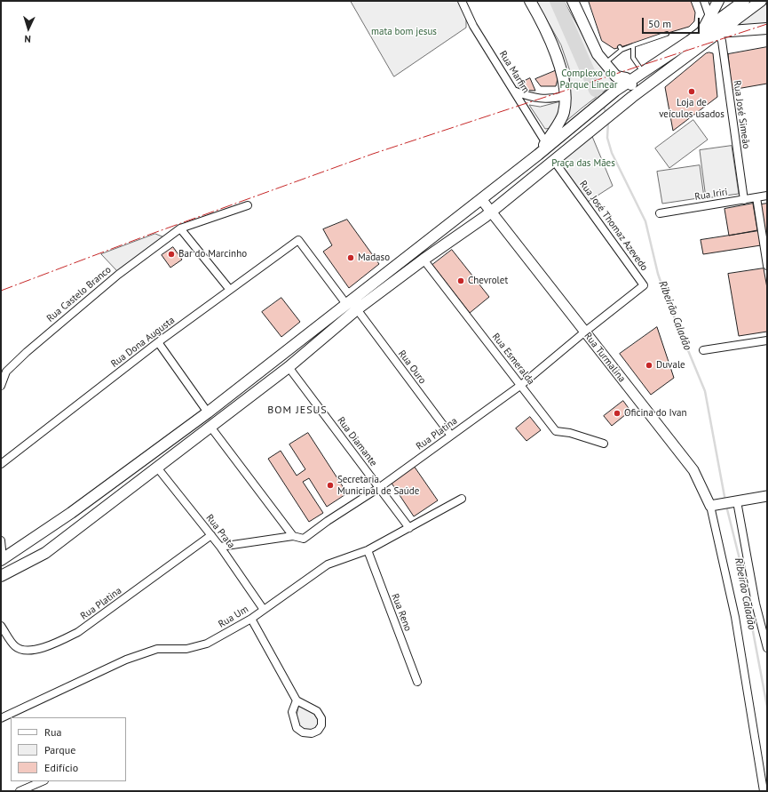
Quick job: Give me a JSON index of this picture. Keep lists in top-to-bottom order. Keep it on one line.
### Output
{"streets":{"main road":["Rua Turmalina"],"street":["Rua Marfim","Rua José Simeão","Rua Iriri","Rua José Thomaz Azevedo","Rua Castelo Branco","Rua Dona Augusta","Rua Esmeralda","Rua Ouro","Rua Platina","Rua Diamante","Rua Prata","Rua Reno","Rua Um"]},"crossings":[["Rua José Simeão","Rua Iriri"],["Rua José Thomaz Azevedo","Rua Platina"],["Rua Turmalina","Rua Platina"],["Rua Esmeralda","Rua Platina"],["Rua Ouro","Rua Platina"],["Rua Platina","Rua Diamante"],["Rua Platina","Rua Prata"],["Rua Diamante","Rua Um"],["Rua Prata","Rua Um"],["Rua Reno","Rua Um"]],"districts":["BOM JESUS"],"water":["Ribeirão Caladão"],"parks":["mata bom jesus","Complexo do Parque Linear","Praça das Mães"],"places":["Loja de veículos usados","Bar do Marcinho","Madaso","Chevrolet","Duvale","Oficina do Ivan","Secretaria Municipal de Saúde"],"legend":["Rua","Parque","Edifício"],"scale_bar":"50 m","north":"bottom"}
